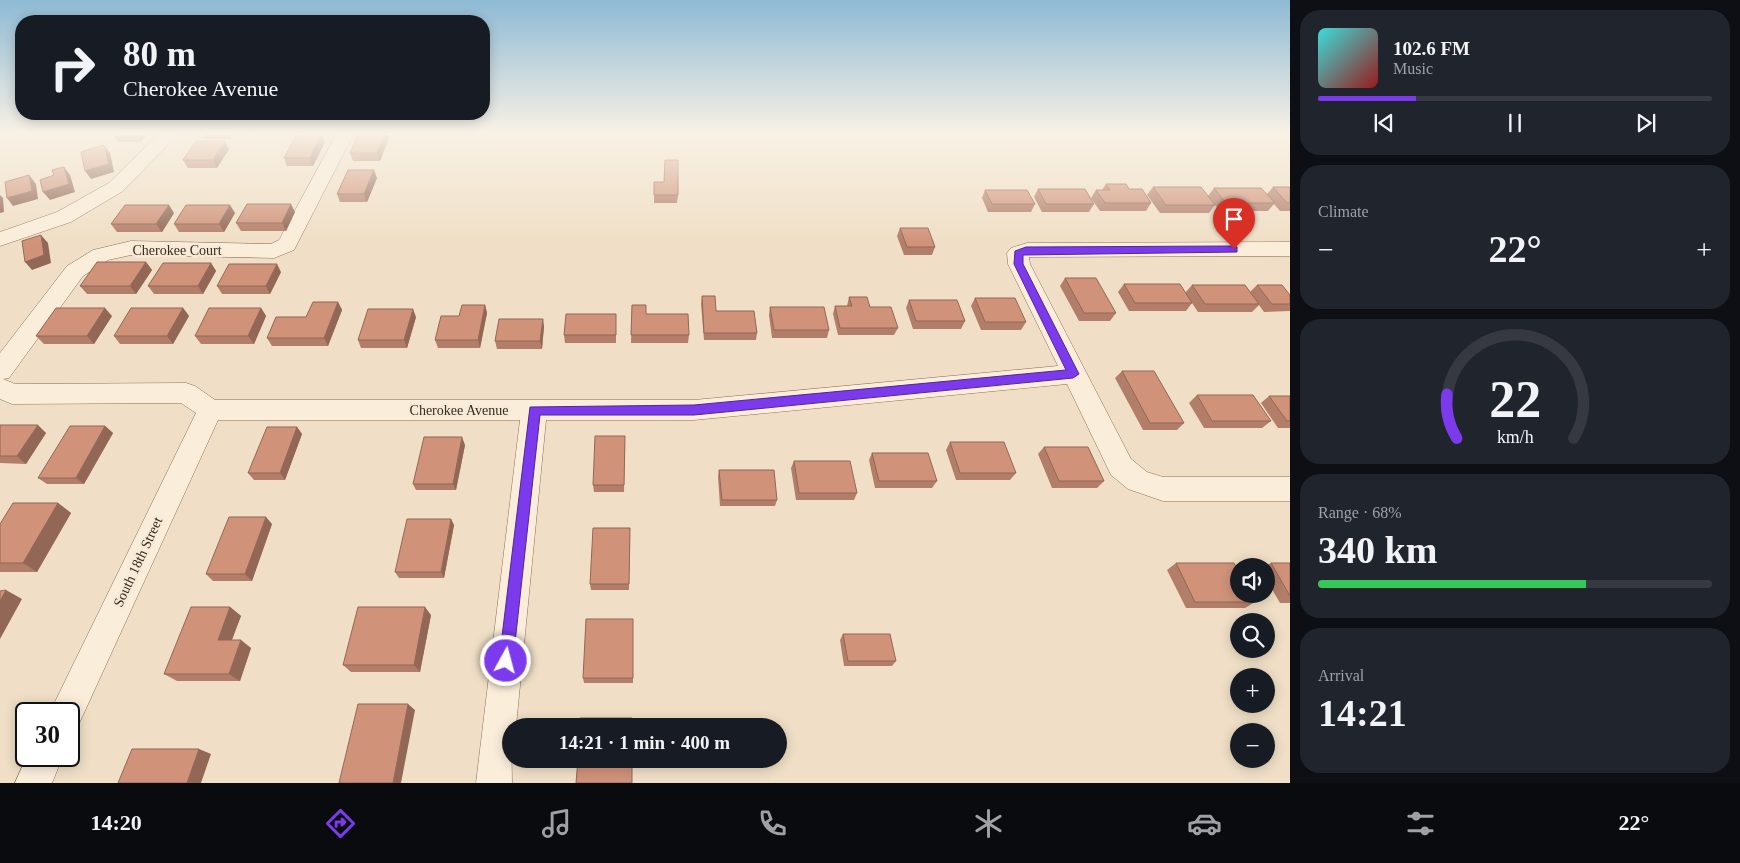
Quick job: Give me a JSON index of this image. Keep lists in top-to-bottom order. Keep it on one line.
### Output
{"streets":{"street":["Cherokee Court","Cherokee Avenue","South 18th Street"]},"crossings":[["Cherokee Avenue","South 18th Street"]],"page":{"turn":["80 m","Cherokee Avenue"],"song":["102.6 FM","Music"],"tile":["Climate",["Range · 68%","340 km"],["Arrival","14:21"]],"heat":["−","22°","+"],"map_buttons":["+","−"],"limit":"30","trip":"14:21 · 1 min · 400 m","tabs":["14:20","22°"],"gauge":["22","km/h"]}}
